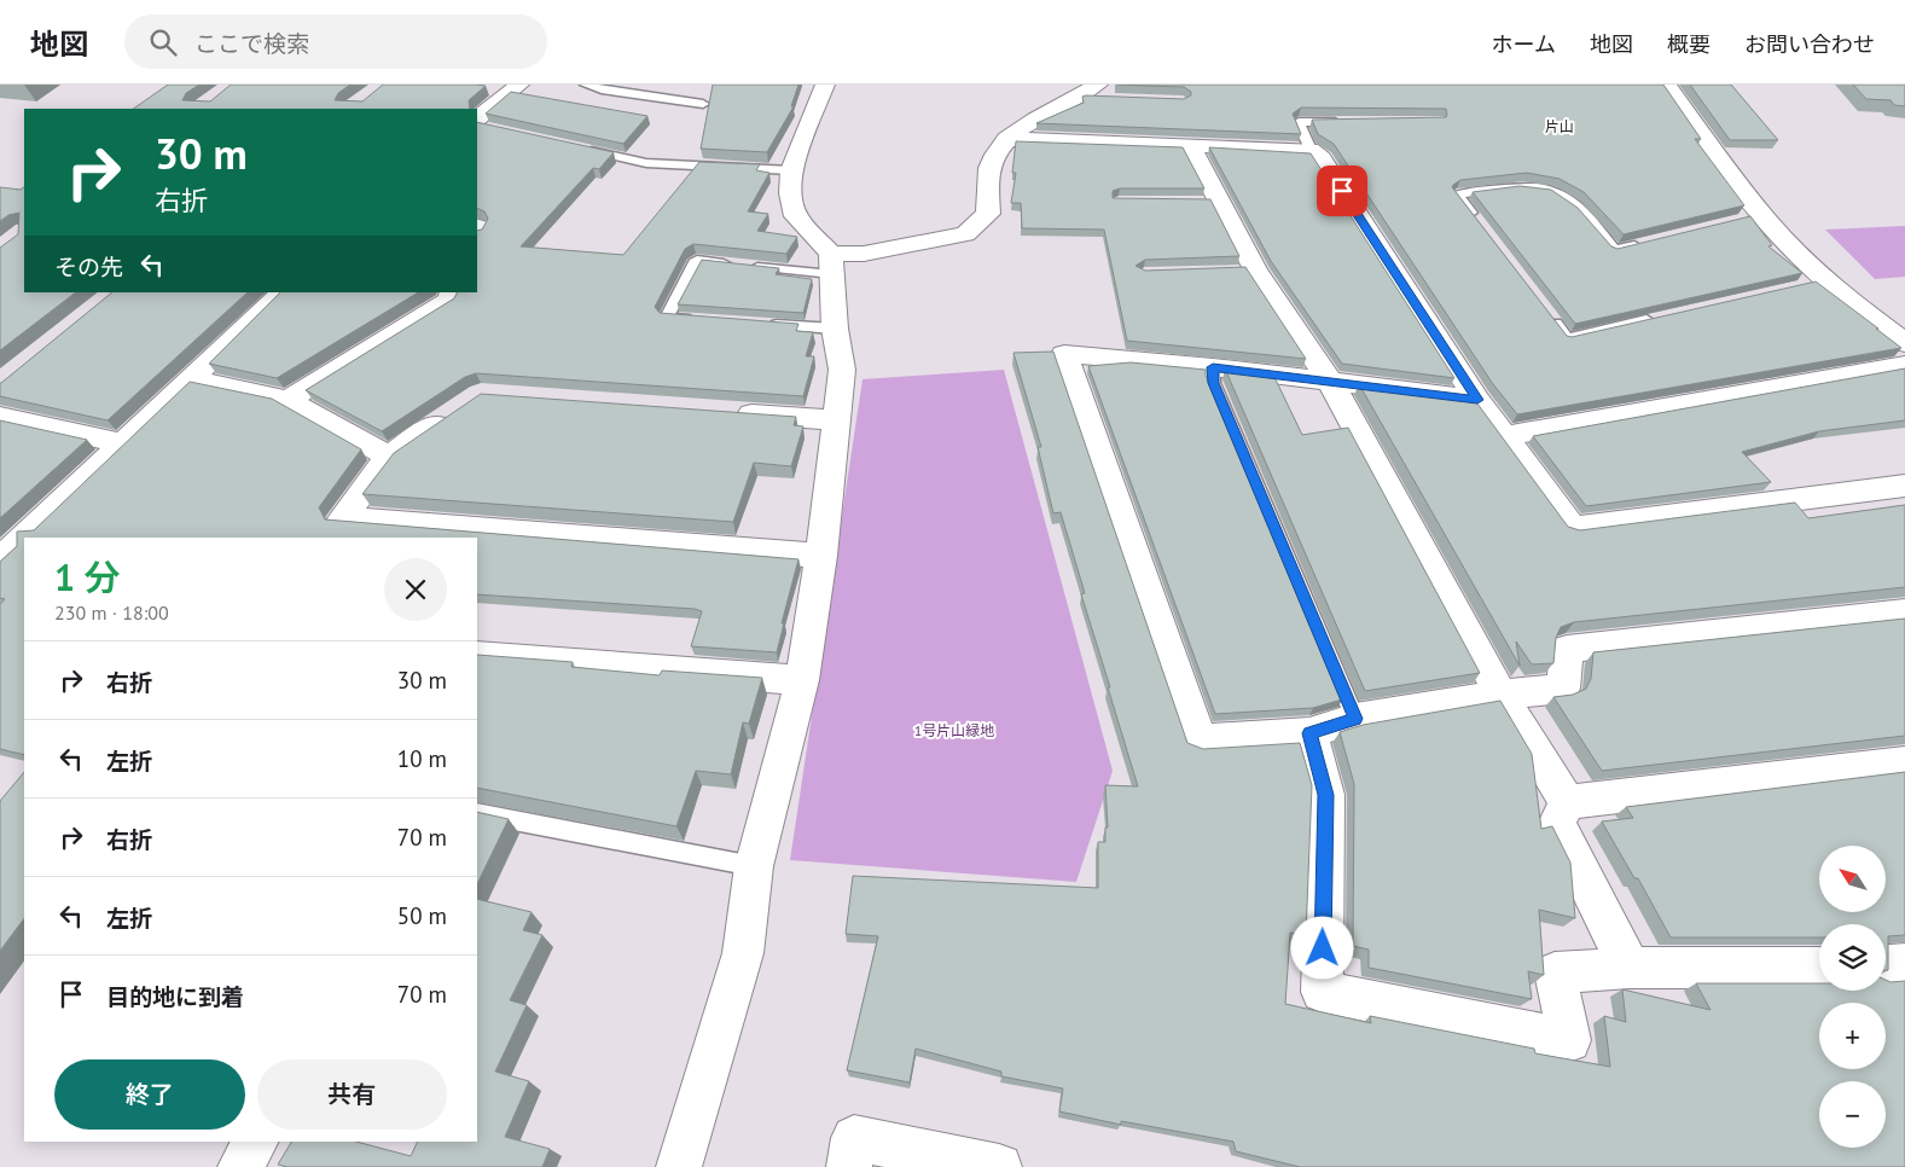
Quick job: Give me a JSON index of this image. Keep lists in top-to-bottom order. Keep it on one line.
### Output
{"districts":["片山"],"parks":["1号片山緑地"],"north":"top left","page":{"header":"地図","search":"ここで検索","nav":["ホーム","地図","概要","お問い合わせ"],"turn":["30 m","右折"],"then":"その先","heading":["1 分","230 m · 18:00"],"list":[{"name":"右折","value":"30 m"},{"name":"左折","value":"10 m"},{"name":"右折","value":"70 m"},{"name":"左折","value":"50 m"},{"name":"目的地に到着","value":"70 m"}],"map_buttons":["+","−"],"buttons":["終了","共有"]}}
